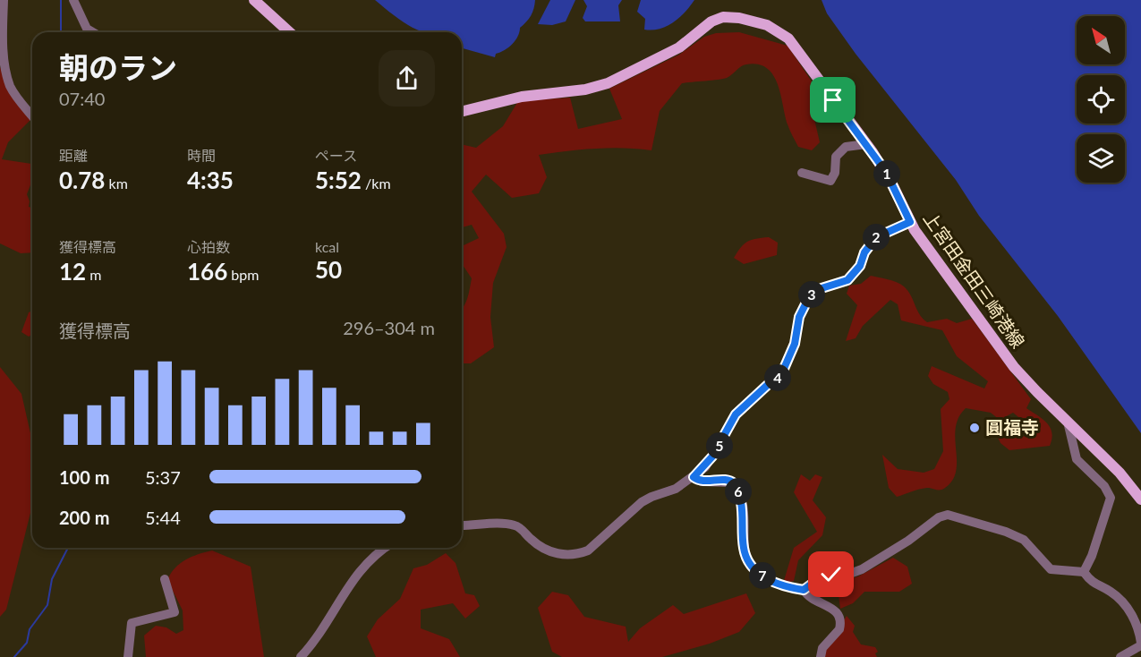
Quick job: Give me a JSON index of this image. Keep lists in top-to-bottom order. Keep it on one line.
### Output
{"streets":{"main road":["上宮田金田三崎港線"]},"places":["圓福寺"],"north":"top left","page":{"heading":["朝のラン","07:40"],"stats":[["距離","0.78 km"],["時間","4:35"],["ペース","5:52 /km"],["獲得標高","12 m"],["心拍数","166 bpm"],["kcal","50"]],"pins":["1","2","3","4","5","6","7"],"chart":["獲得標高","296–304 m"],"list":[{"name":"100 m","note":"5:37"},{"name":"200 m","note":"5:44"}]}}
